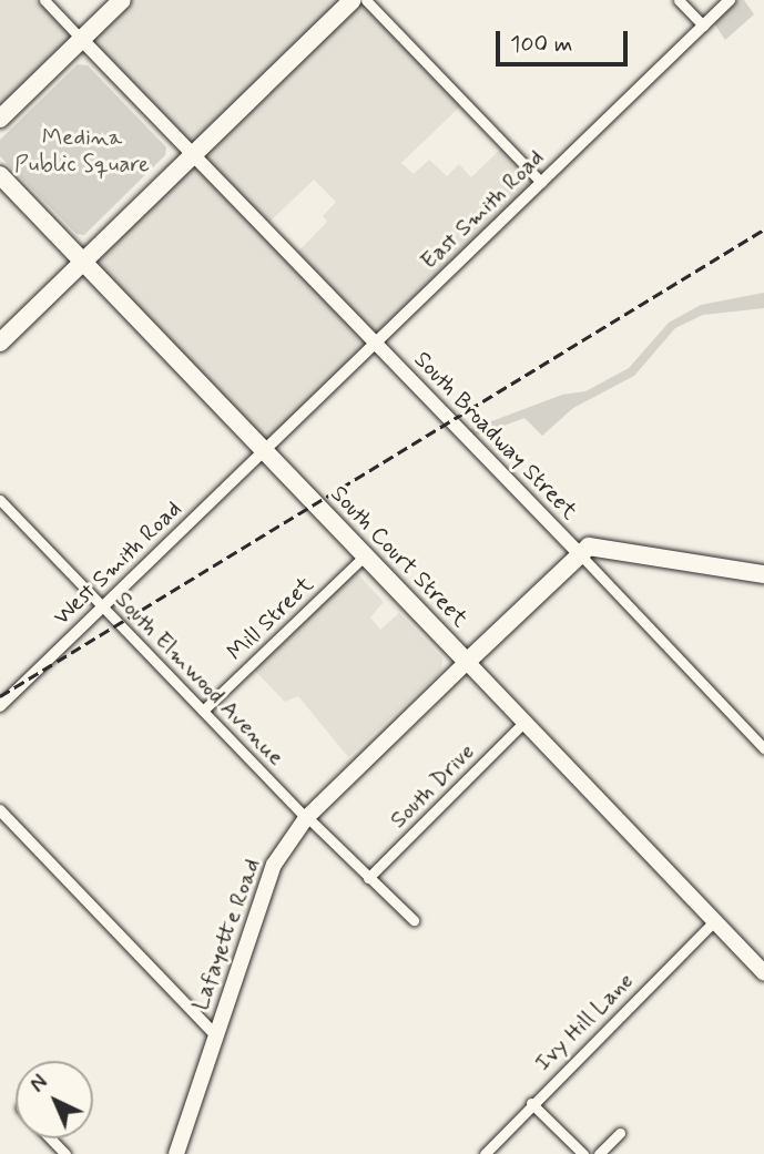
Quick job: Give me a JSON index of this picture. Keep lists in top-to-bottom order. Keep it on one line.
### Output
{"streets":{"highway":["South Court Street"],"main road":["South Broadway Street","Lafayette Road"],"street":["East Smith Road","West Smith Road","Mill Street","South Elmwood Avenue","South Drive","Ivy Hill Lane"]},"crossings":[["East Smith Road","South Broadway Street"],["East Smith Road","South Court Street"],["East Smith Road","West Smith Road"],["South Court Street","West Smith Road"],["South Court Street","Mill Street"],["South Court Street","South Drive"],["South Court Street","Lafayette Road"],["South Court Street","Ivy Hill Lane"],["West Smith Road","South Elmwood Avenue"],["Mill Street","South Elmwood Avenue"],["South Elmwood Avenue","South Drive"],["South Elmwood Avenue","Lafayette Road"]],"parks":["Medina Public Square"],"scale_bar":"100 m","north":"top left"}
